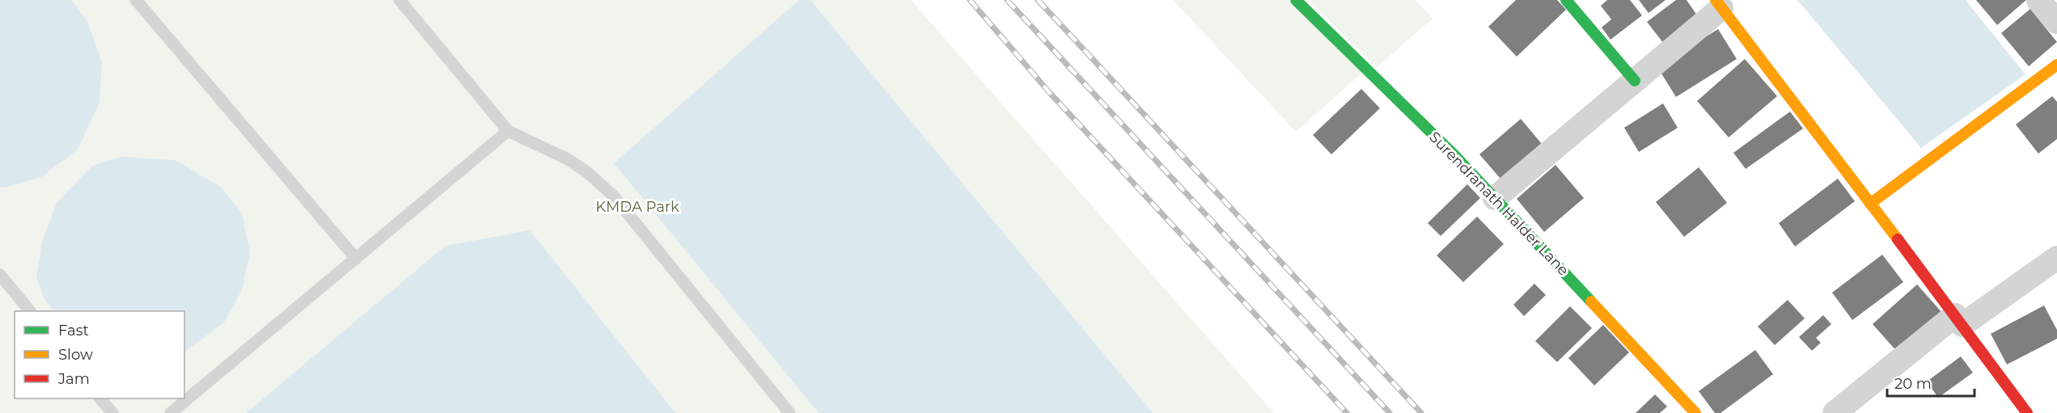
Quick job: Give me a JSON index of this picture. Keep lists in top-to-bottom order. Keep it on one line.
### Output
{"streets":{"street":["Surendranath Halder Lane"]},"parks":["KMDA Park"],"legend":["Fast","Slow","Jam"],"scale_bar":"20 m"}
